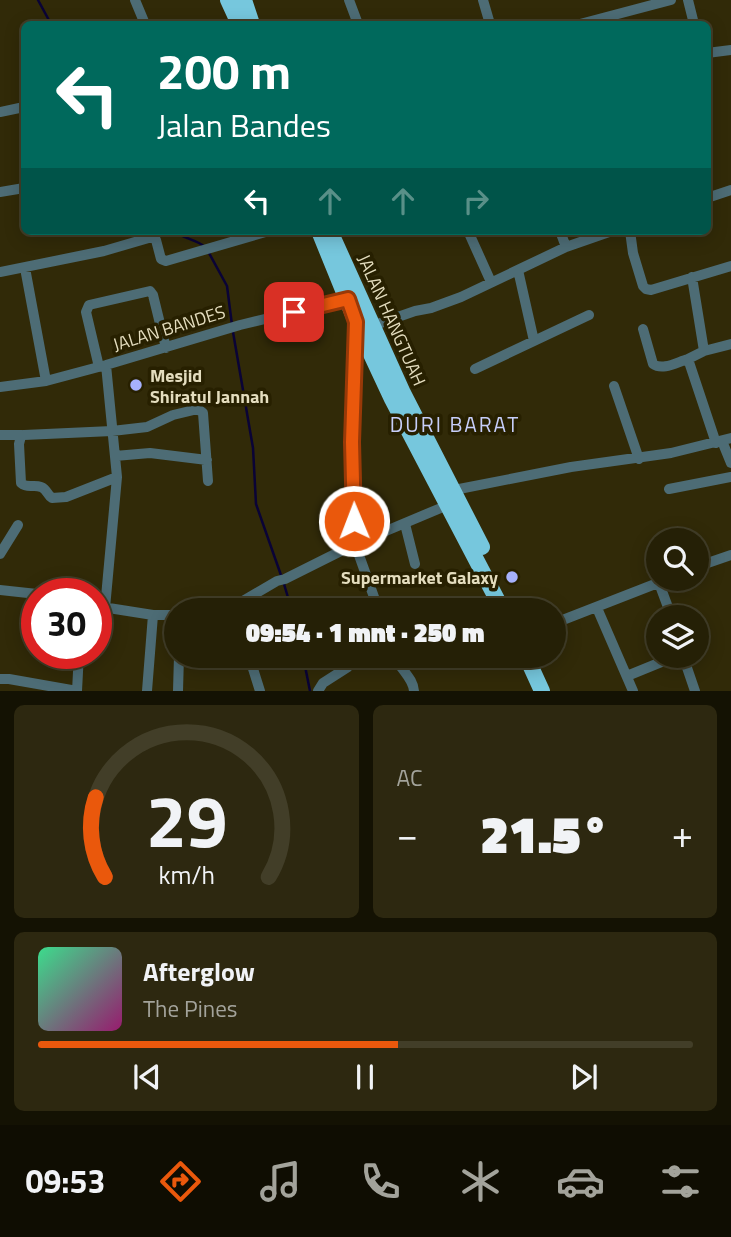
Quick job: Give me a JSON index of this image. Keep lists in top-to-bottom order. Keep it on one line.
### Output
{"streets":{"highway":["JALAN HANGTUAH"],"street":["JALAN BANDES"]},"crossings":[["JALAN HANGTUAH","JALAN BANDES"]],"districts":["DURI BARAT"],"places":["Mesjid Shiratul Jannah","Supermarket Galaxy"],"page":{"turn":["200 m","Jalan Bandes"],"limit":"30","trip":"09:54 · 1 mnt · 250 m","tile":"AC","heat":["−","21.5°","+"],"song":["Afterglow","The Pines"],"tabs":"09:53","gauge":["29","km/h"]}}
